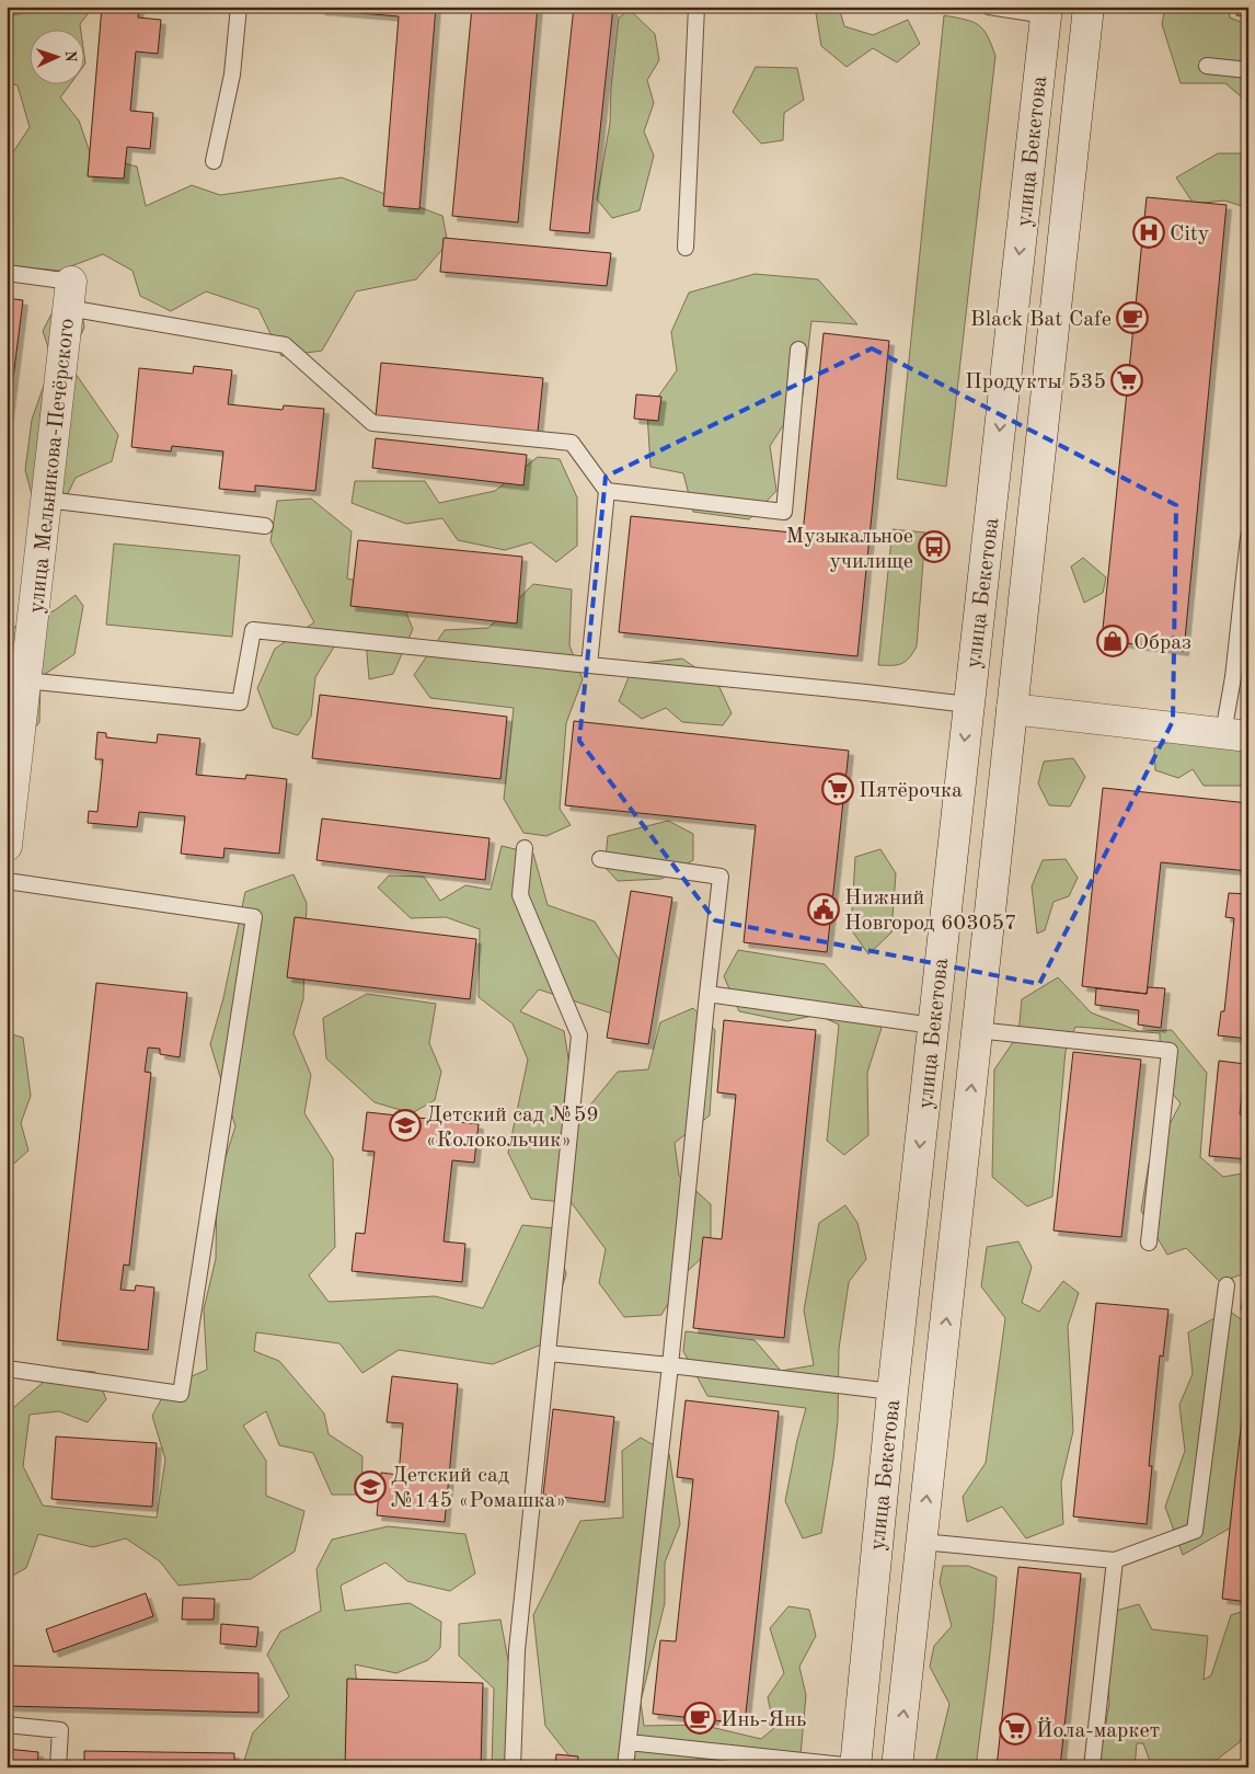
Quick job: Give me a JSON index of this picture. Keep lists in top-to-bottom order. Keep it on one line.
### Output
{"streets":{"main road":["улица Бекетова","улица Мельникова-Печёрского"]},"places":{"hospital":["City"],"cafe":["Black Bat Cafe","Инь-Янь"],"supermarket":["Продукты 535","Пятёрочка","Йола-маркет"],"bus stop":["Музыкальное училище"],"shop":["Образ"],"public building":["Нижний Новгород 603057"],"school or university":["Детский сад №59 «Колокольчик»","Детский сад №145 «Ромашка»"]},"north":"right"}
